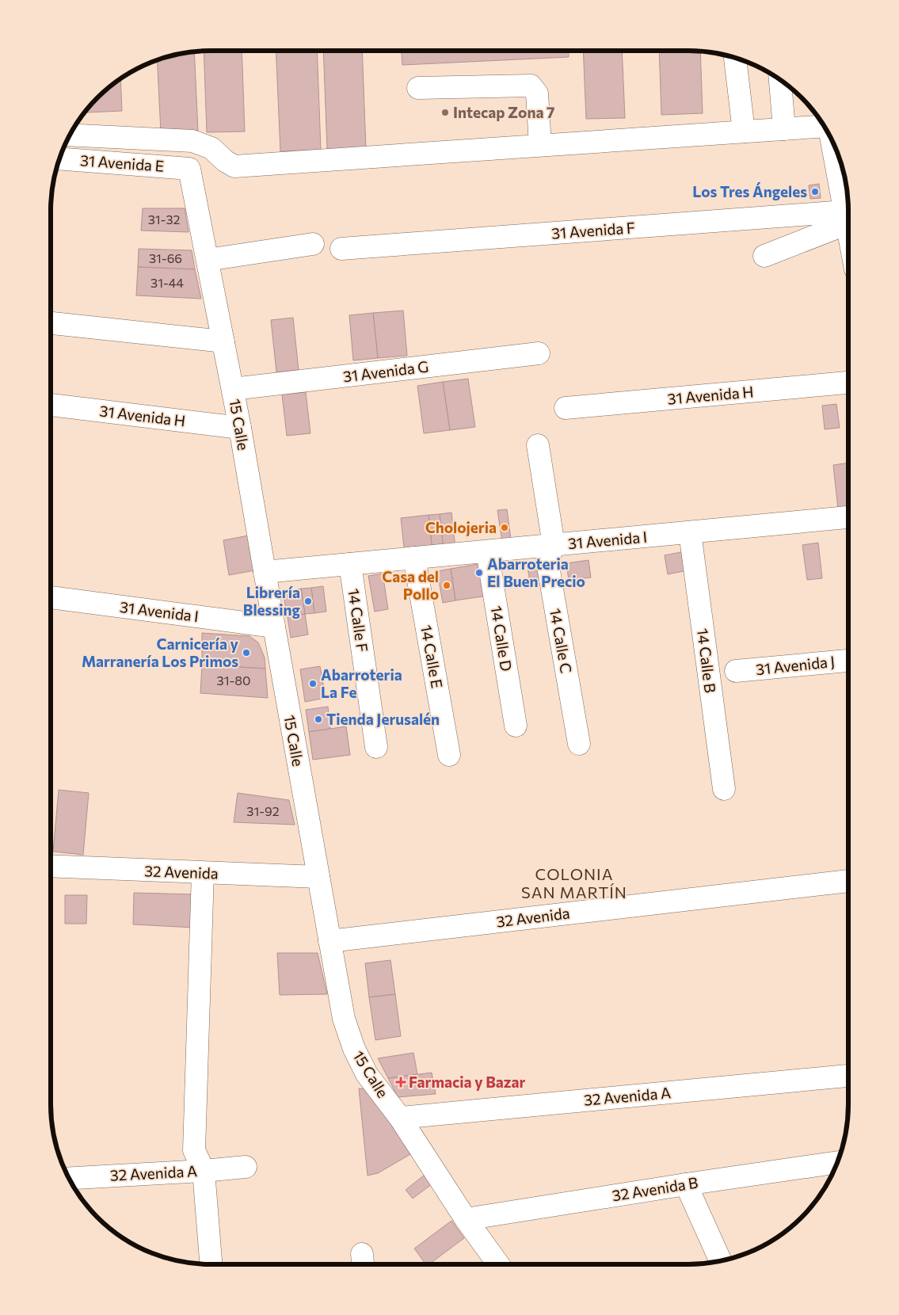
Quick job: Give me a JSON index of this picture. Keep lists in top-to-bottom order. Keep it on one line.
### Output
{"streets":{"street":["31 Avenida E","31 Avenida F","31 Avenida G","31 Avenida H","15 Calle","31 Avenida I","14 Calle F","14 Calle D","14 Calle C","14 Calle E","14 Calle B","31 Avenida J","32 Avenida","32 Avenida A","32 Avenida B"]},"crossings":[["31 Avenida E","15 Calle"],["31 Avenida G","15 Calle"],["31 Avenida H","15 Calle"],["15 Calle","31 Avenida I"],["15 Calle","32 Avenida"],["15 Calle","32 Avenida A"],["15 Calle","32 Avenida B"],["31 Avenida I","14 Calle F"],["31 Avenida I","14 Calle D"],["31 Avenida I","14 Calle C"],["31 Avenida I","14 Calle E"],["31 Avenida I","14 Calle B"]],"districts":["COLONIA SAN MARTÍN"],"places":{"other":["Intecap Zona 7","Los Tres Ángeles","Cholojeria","Abarroteria El Buen Precio","Casa del Pollo","Librería Blessing","Carnicería y Marranería Los Primos","Abarroteria La Fe","Tienda Jerusalén"],"health":["Farmacia y Bazar"]},"house_numbers":["31-32","31-66","31-44","31-80","31-92"]}
